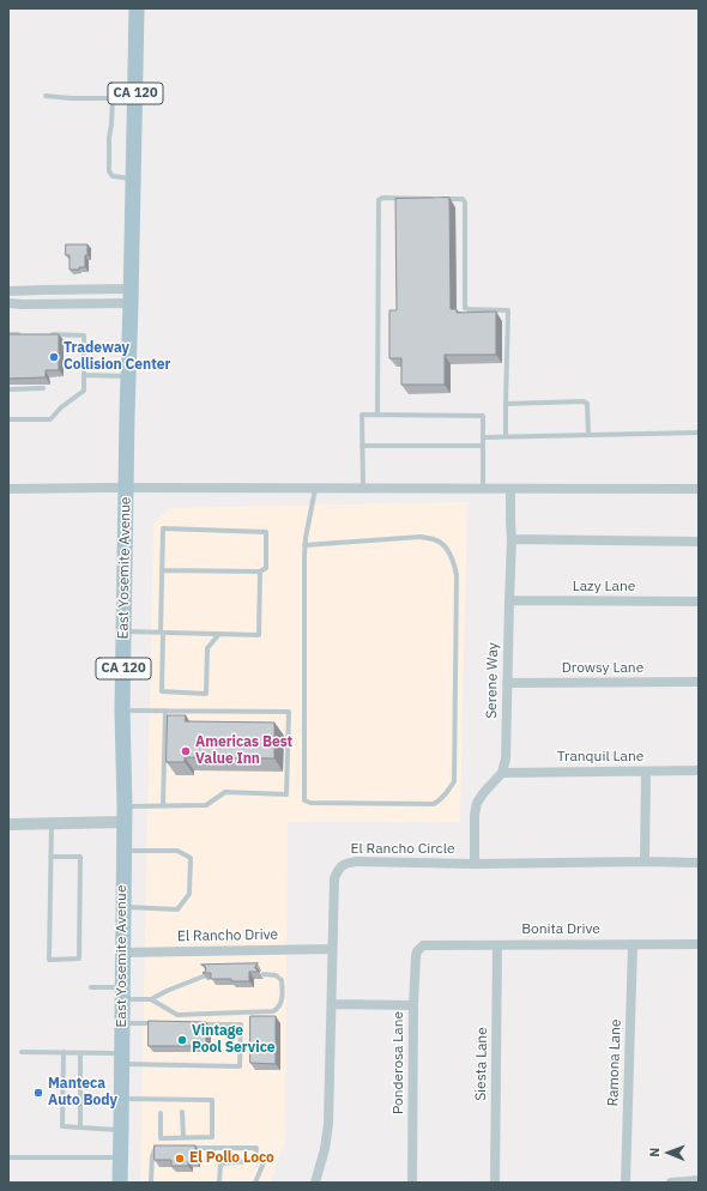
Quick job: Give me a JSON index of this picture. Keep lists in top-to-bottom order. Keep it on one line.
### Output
{"streets":{"main road":["CA 120","East Yosemite Avenue"],"street":["Lazy Lane","Drowsy Lane","Serene Way","Tranquil Lane","El Rancho Circle","Bonita Drive","El Rancho Drive","Ponderosa Lane","Ramona Lane","Siesta Lane"]},"crossings":[["CA 120","East Yosemite Avenue"],["East Yosemite Avenue","El Rancho Drive"],["Lazy Lane","Serene Way"],["Drowsy Lane","Serene Way"],["Serene Way","Tranquil Lane"],["El Rancho Circle","El Rancho Drive"],["Bonita Drive","Ponderosa Lane"],["Bonita Drive","Ramona Lane"],["Bonita Drive","Siesta Lane"]],"places":["Tradeway Collision Center","Americas Best Value Inn","Vintage Pool Service","Manteca Auto Body","El Pollo Loco"],"north":"left"}
